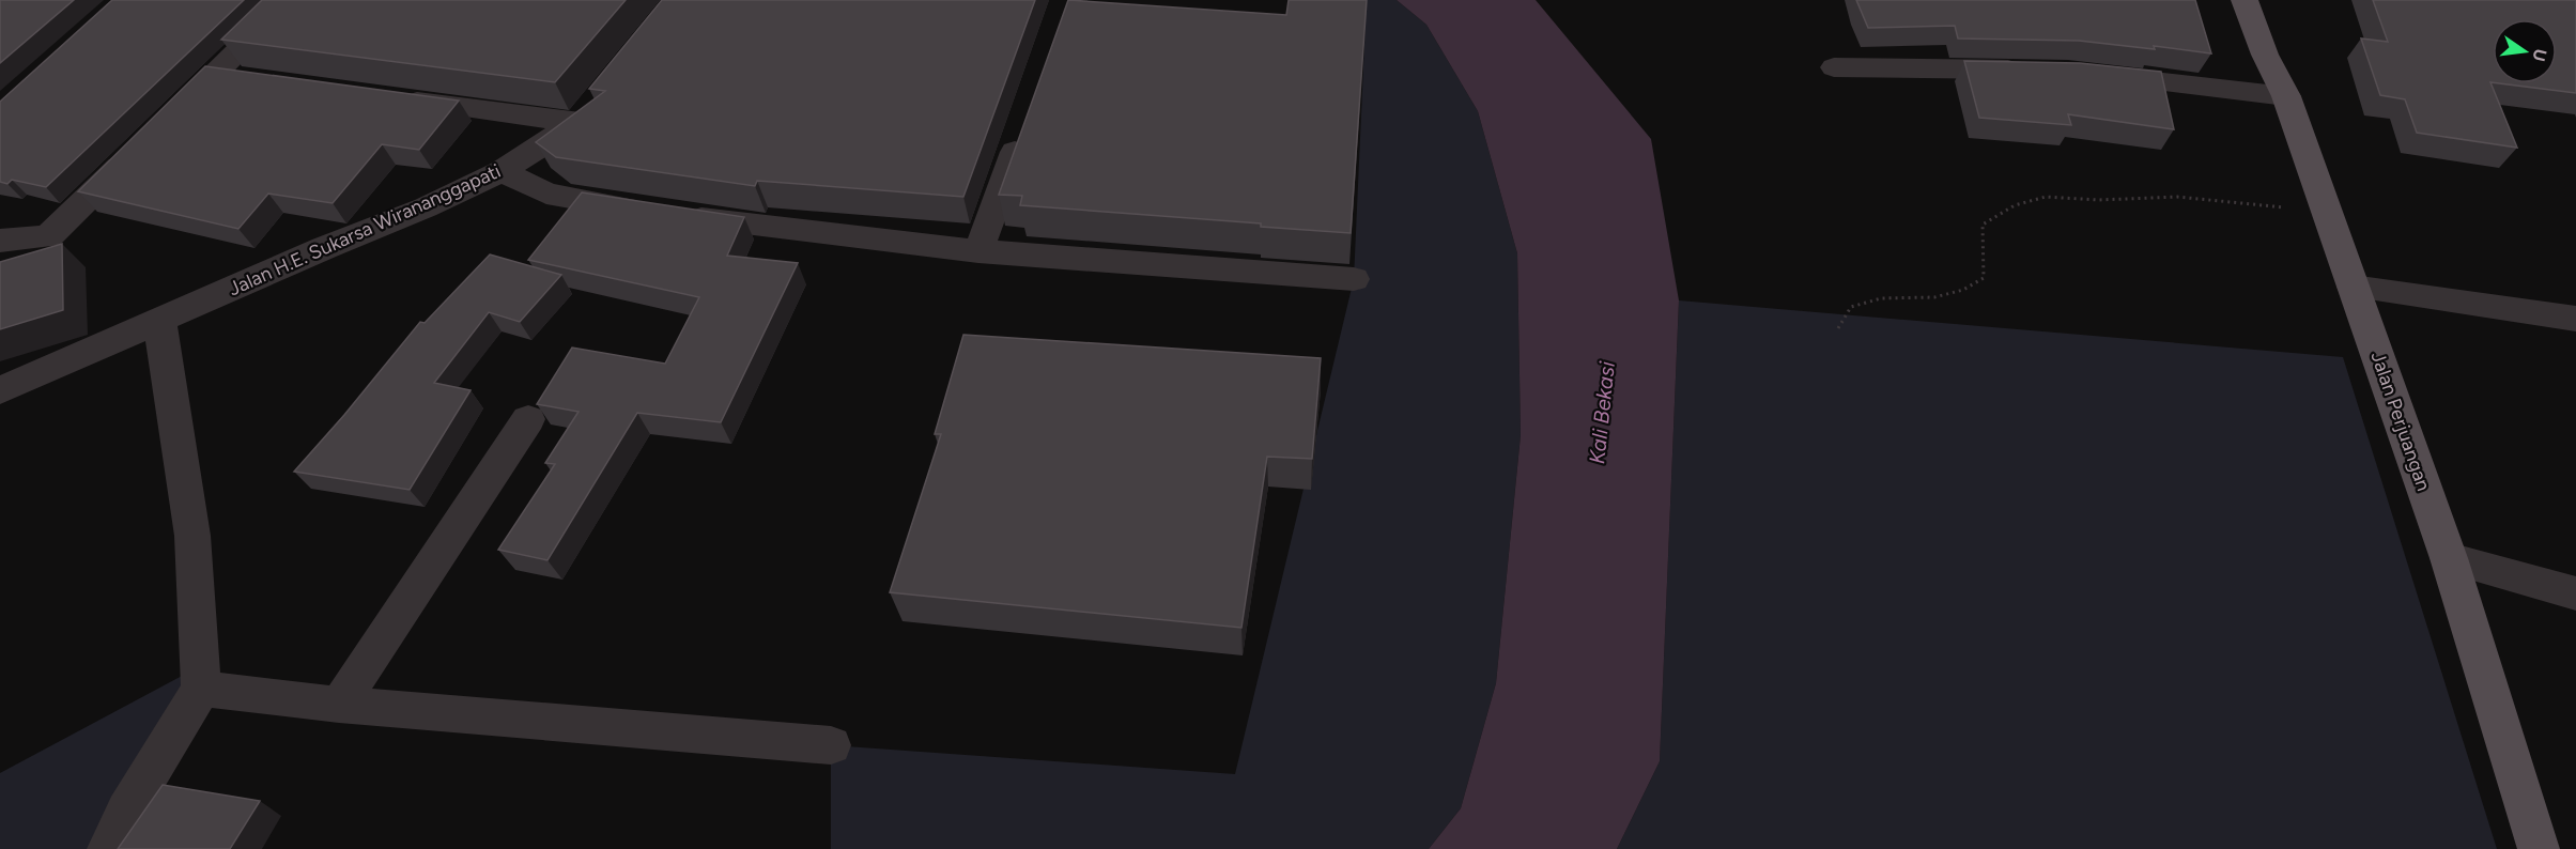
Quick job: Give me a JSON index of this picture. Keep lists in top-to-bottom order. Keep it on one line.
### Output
{"streets":{"main road":["Jalan Perjuangan"],"street":["Jalan H.E. Sukarsa Wirananggapati"]},"water":["Kali Bekasi"],"north":"right"}
